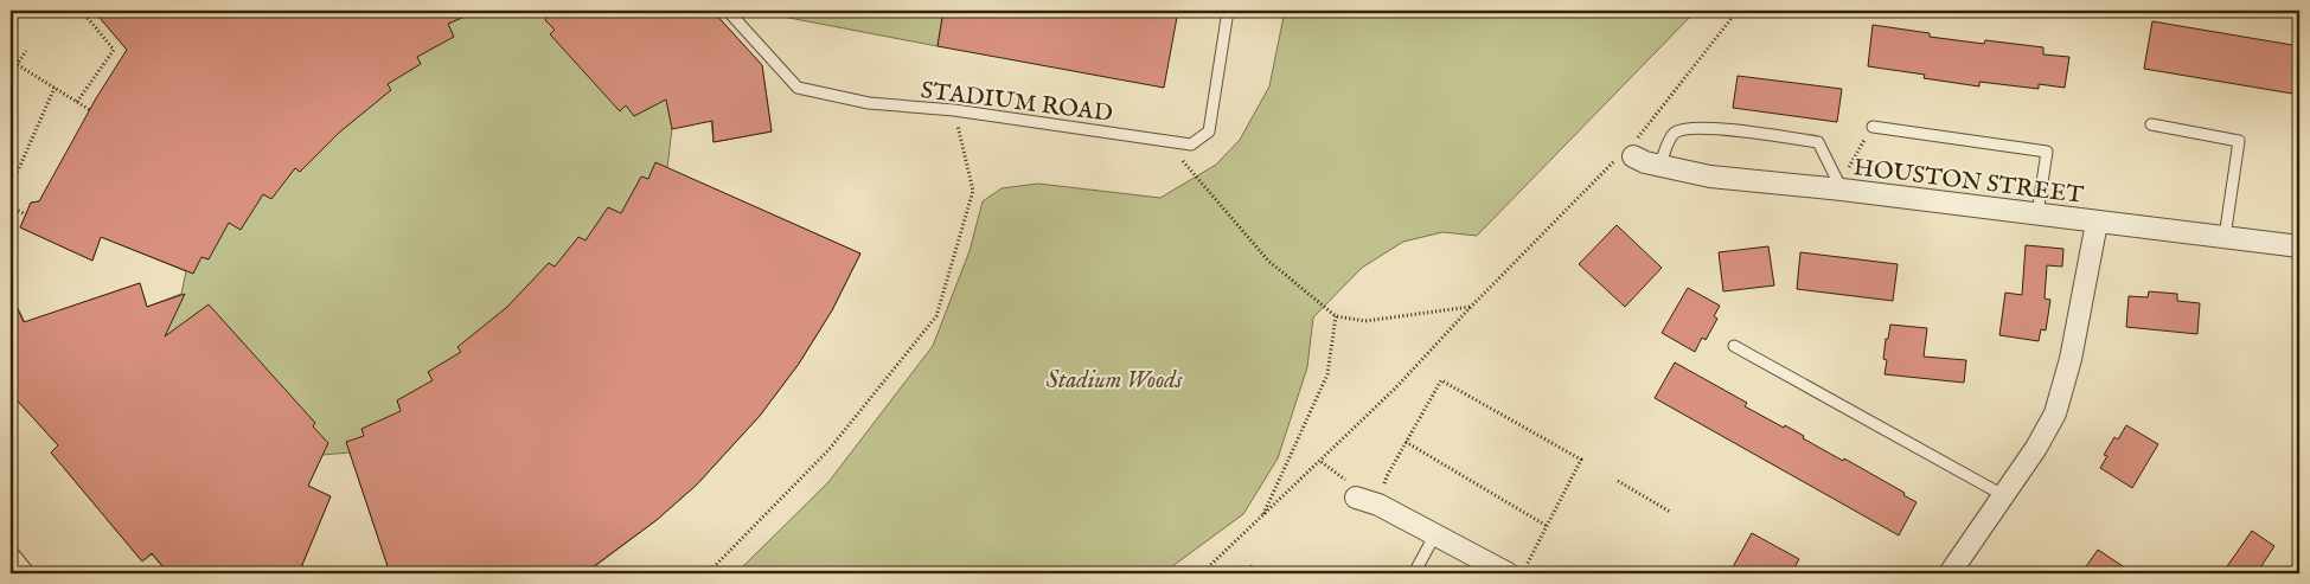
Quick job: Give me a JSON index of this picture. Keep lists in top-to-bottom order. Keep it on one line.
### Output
{"streets":{"street":["HOUSTON STREET"],"lane":["STADIUM ROAD"]},"parks":["Stadium Woods"]}
